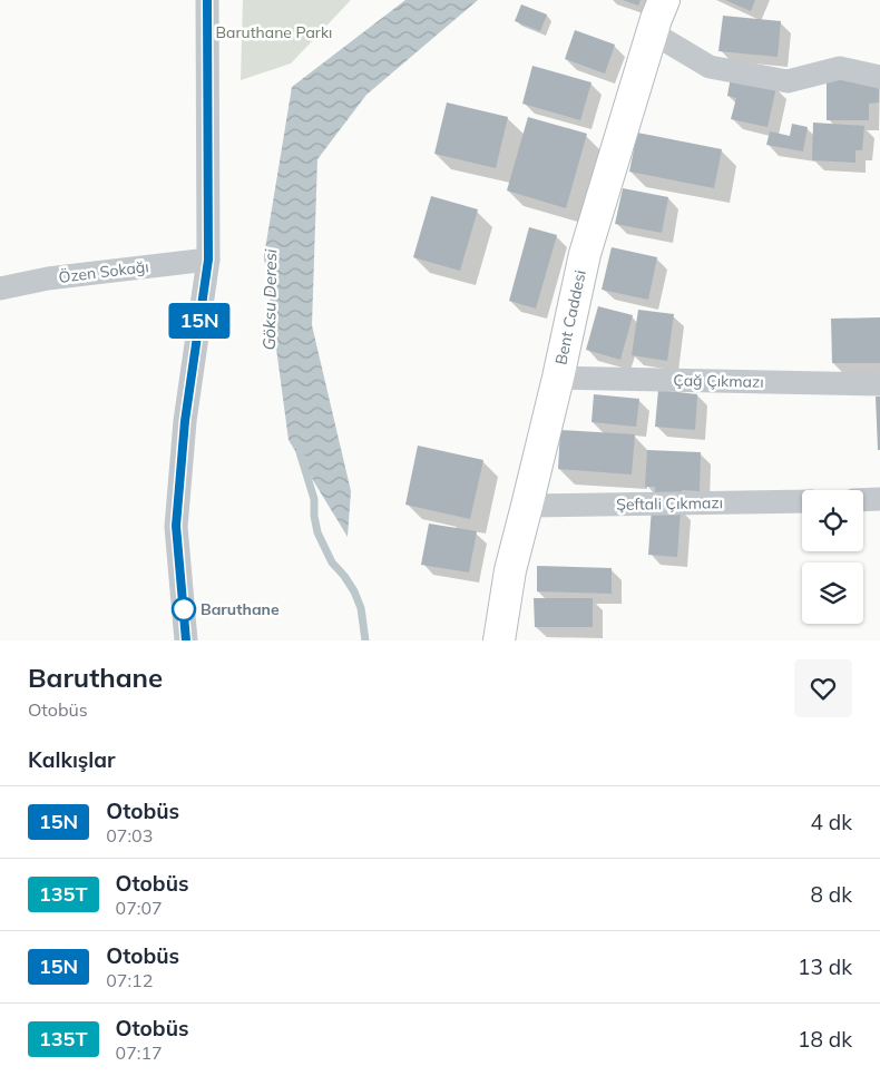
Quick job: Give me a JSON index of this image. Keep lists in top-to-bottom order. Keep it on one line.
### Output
{"streets":{"street":["Özen Sokağı","Bent Caddesi","Çağ Çıkmazı","Şeftali Çıkmazı"]},"crossings":[["Bent Caddesi","Çağ Çıkmazı"],["Bent Caddesi","Şeftali Çıkmazı"]],"water":["Göksu Deresi"],"parks":["Baruthane Parkı"],"places":["Baruthane"],"lines":["bus line 15N"],"page":{"on_map":"15N","heading":[["Baruthane","Otobüs"],"Kalkışlar"],"list":[{"mark":"15N","name":"Otobüs","note":"07:03","value":"4 dk"},{"mark":"135T","name":"Otobüs","note":"07:07","value":"8 dk"},{"mark":"15N","name":"Otobüs","note":"07:12","value":"13 dk"},{"mark":"135T","name":"Otobüs","note":"07:17","value":"18 dk"}]}}
